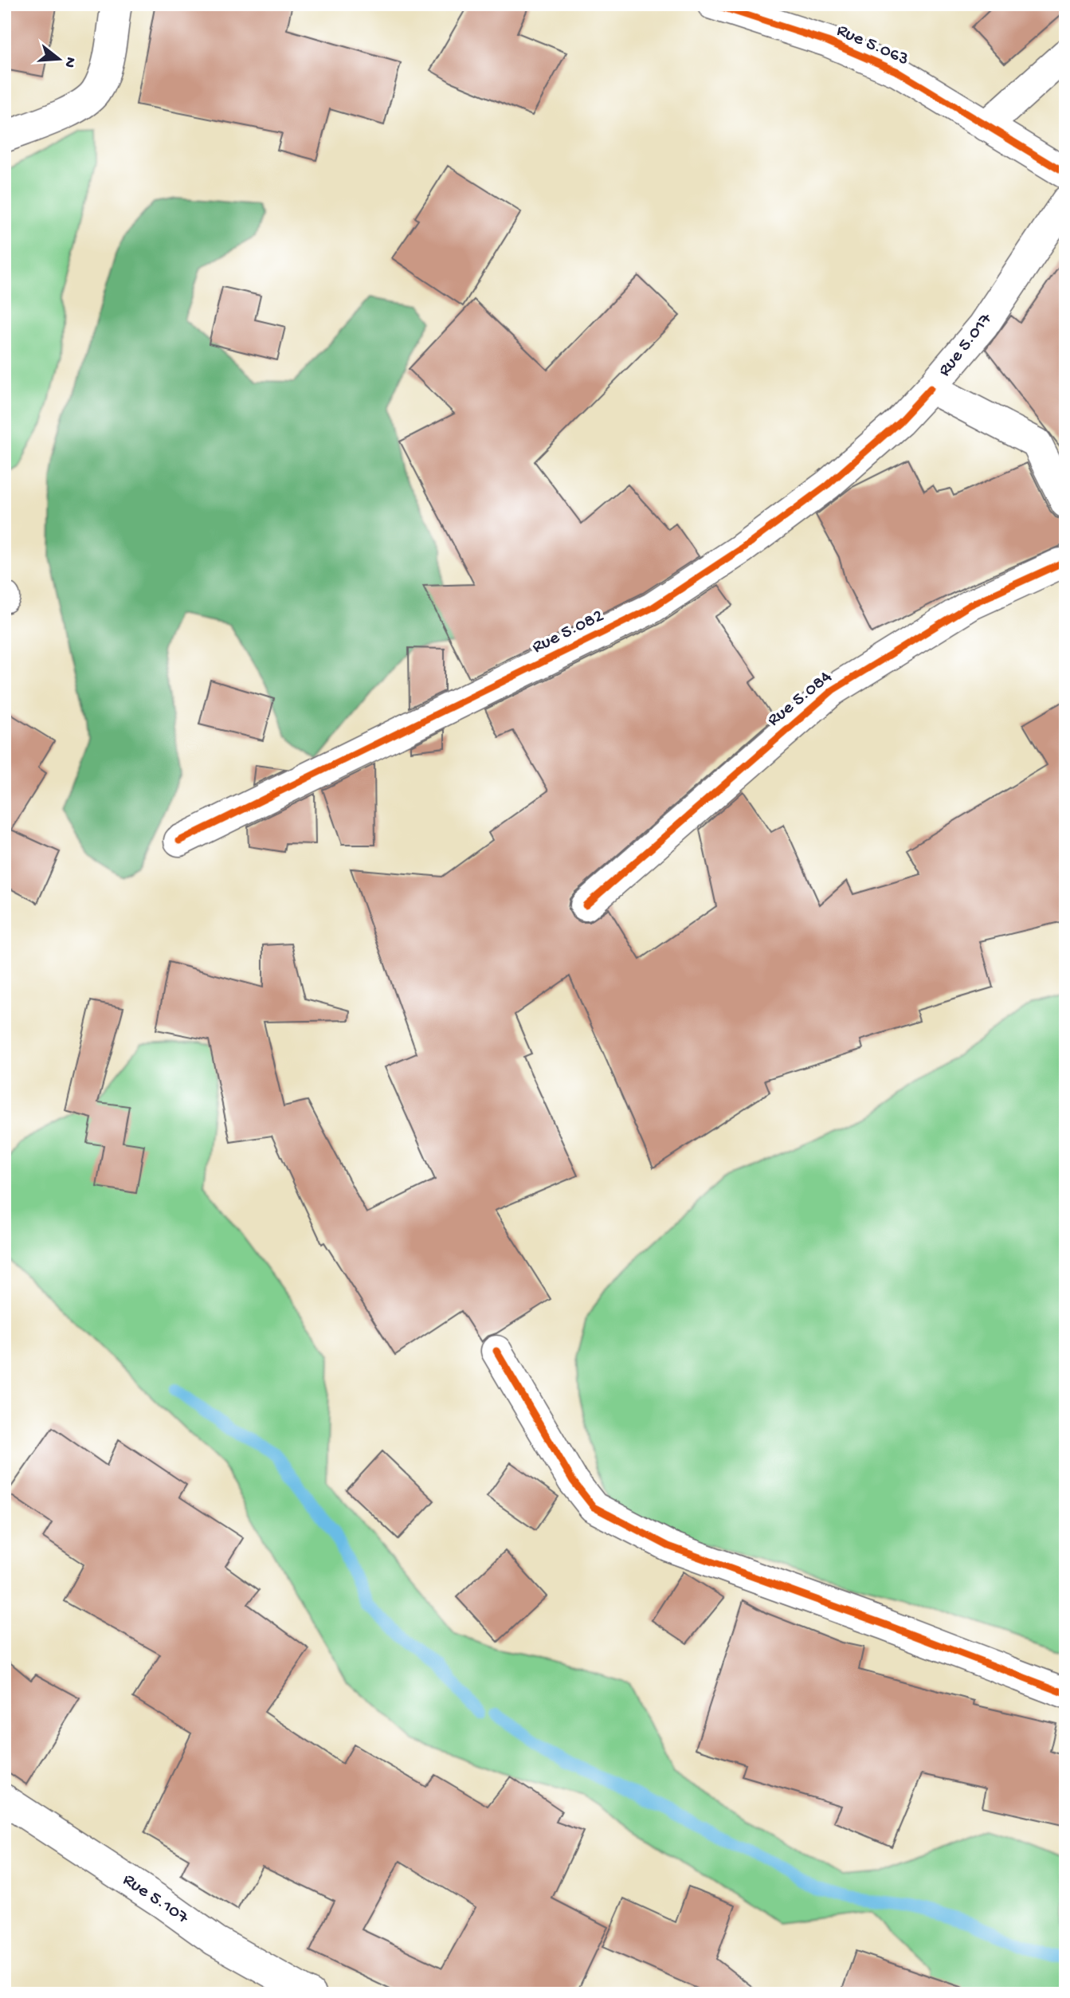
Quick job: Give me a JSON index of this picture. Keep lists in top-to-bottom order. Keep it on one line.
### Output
{"streets":{"street":["Rue 5.063","Rue 5.017","Rue 5.082","Rue 5.084","Rue 5.107"]},"crossings":[["Rue 5.017","Rue 5.082"]],"north":"right"}
